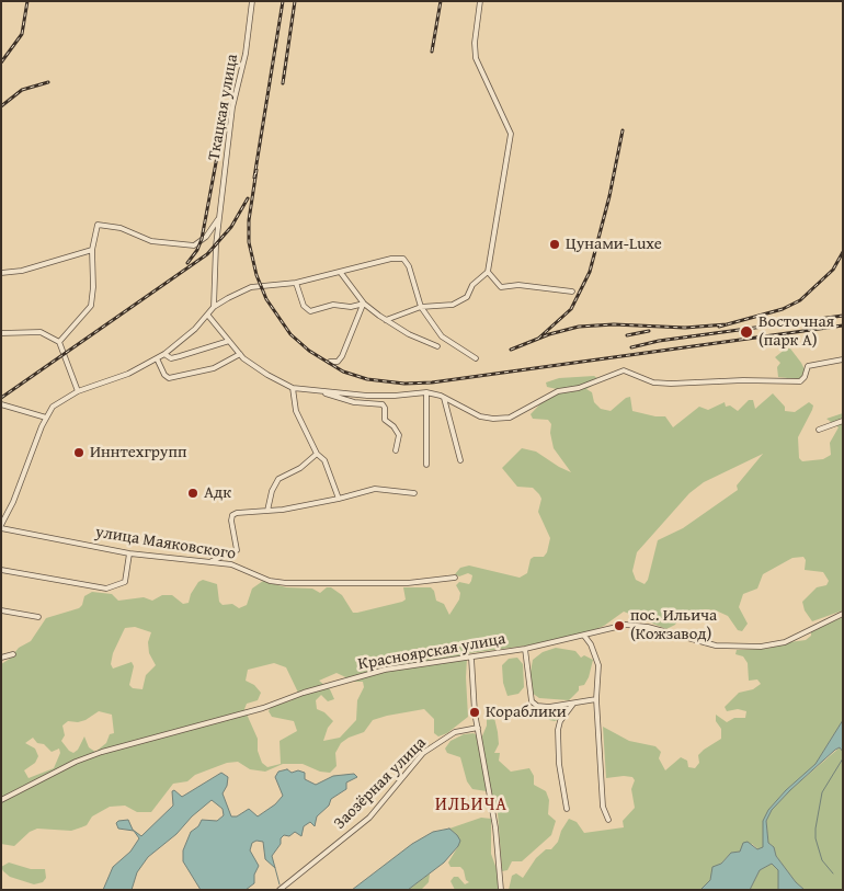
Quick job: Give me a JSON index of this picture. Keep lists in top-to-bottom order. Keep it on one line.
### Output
{"streets":{"street":["Ткацкая улица","улица Маяковского","Красноярская улица","Заозёрная улица"]},"districts":["ИЛЬИЧА"],"places":["Цунами-Luxe","Восточная (парк А)","Иннтехгрупп","Адк","пос. Ильича (Кожзавод)","Кораблики"]}
